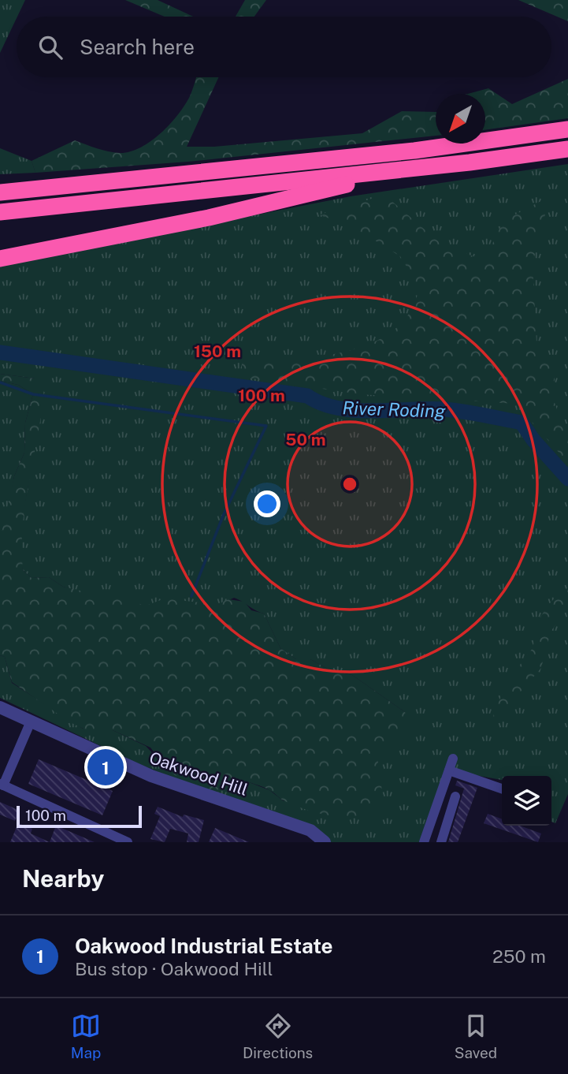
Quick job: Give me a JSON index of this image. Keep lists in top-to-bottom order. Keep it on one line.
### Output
{"streets":{"street":["Oakwood Hill"]},"water":["River Roding"],"scale_bar":"100 m","north":"bottom left","page":{"search":"Search here","pins":"1","scale":"100 m","heading":"Nearby","list":[{"mark":"1","name":"Oakwood Industrial Estate","note":"Bus stop · Oakwood Hill","value":"250 m"}],"nav":["Map","Directions","Saved"]},"rings":["150 m","100 m","50 m"]}
